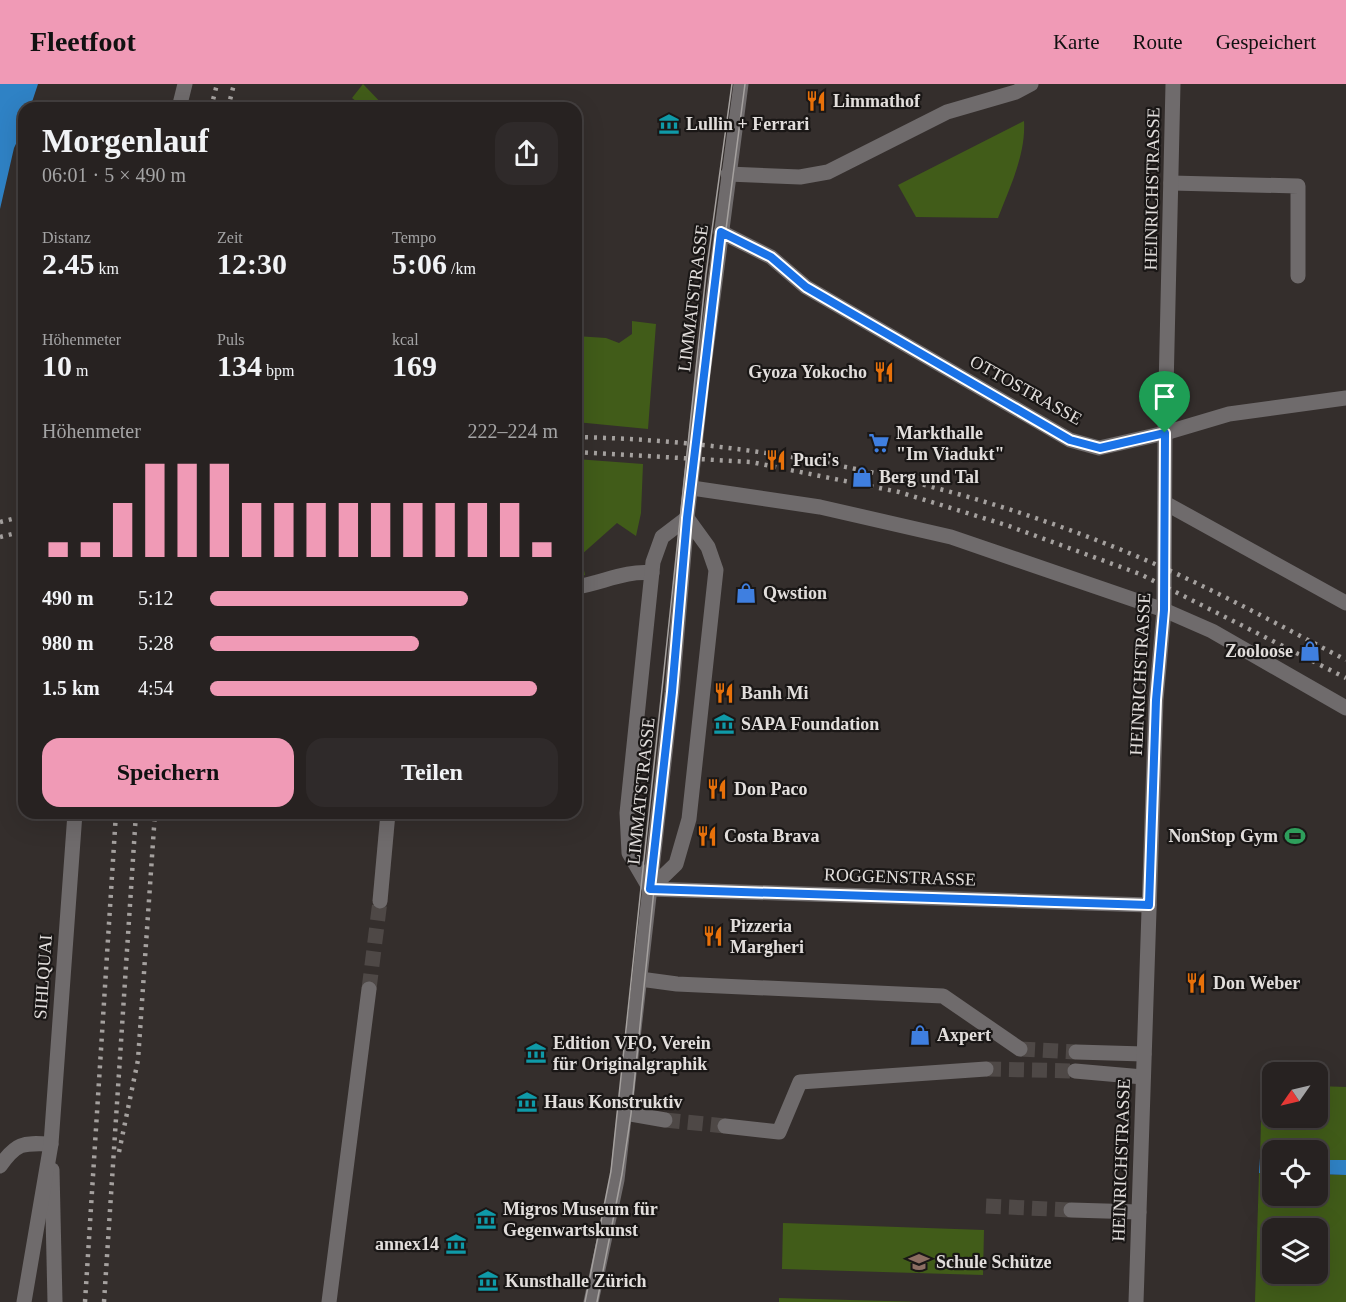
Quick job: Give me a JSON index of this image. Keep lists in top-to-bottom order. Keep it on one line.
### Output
{"streets":{"street":["HEINRICHSTRASSE","LIMMATSTRASSE","OTTOSTRASSE","ROGGENSTRASSE","SIHLQUAI"]},"crossings":[["HEINRICHSTRASSE","OTTOSTRASSE"],["HEINRICHSTRASSE","ROGGENSTRASSE"],["LIMMATSTRASSE","OTTOSTRASSE"],["LIMMATSTRASSE","ROGGENSTRASSE"]],"places":{"restaurant":["Limmathof","Gyoza Yokocho","Puci's","Banh Mi","Don Paco","Costa Brava","Pizzeria Margheri","Don Weber"],"museum":["Lullin + Ferrari","SAPA Foundation","Edition VFO, Verein für Originalgraphik","Haus Konstruktiv","Migros Museum für Gegenwartskunst","annex14","Kunsthalle Zürich"],"supermarket":["Markthalle \"Im Viadukt\""],"shop":["Berg und Tal","Qwstion","Zooloose","Axpert"],"sports":["NonStop Gym"],"school or university":["Schule Schütze"]},"north":"bottom left","page":{"header":"Fleetfoot","nav":["Karte","Route","Gespeichert"],"heading":["Morgenlauf","06:01 · 5 × 490 m"],"stats":[["Distanz","2.45 km"],["Zeit","12:30"],["Tempo","5:06 /km"],["Höhenmeter","10 m"],["Puls","134 bpm"],["kcal","169"]],"chart":["Höhenmeter","222–224 m"],"list":[{"name":"490 m","note":"5:12"},{"name":"980 m","note":"5:28"},{"name":"1.5 km","note":"4:54"}],"buttons":["Speichern","Teilen"]}}
